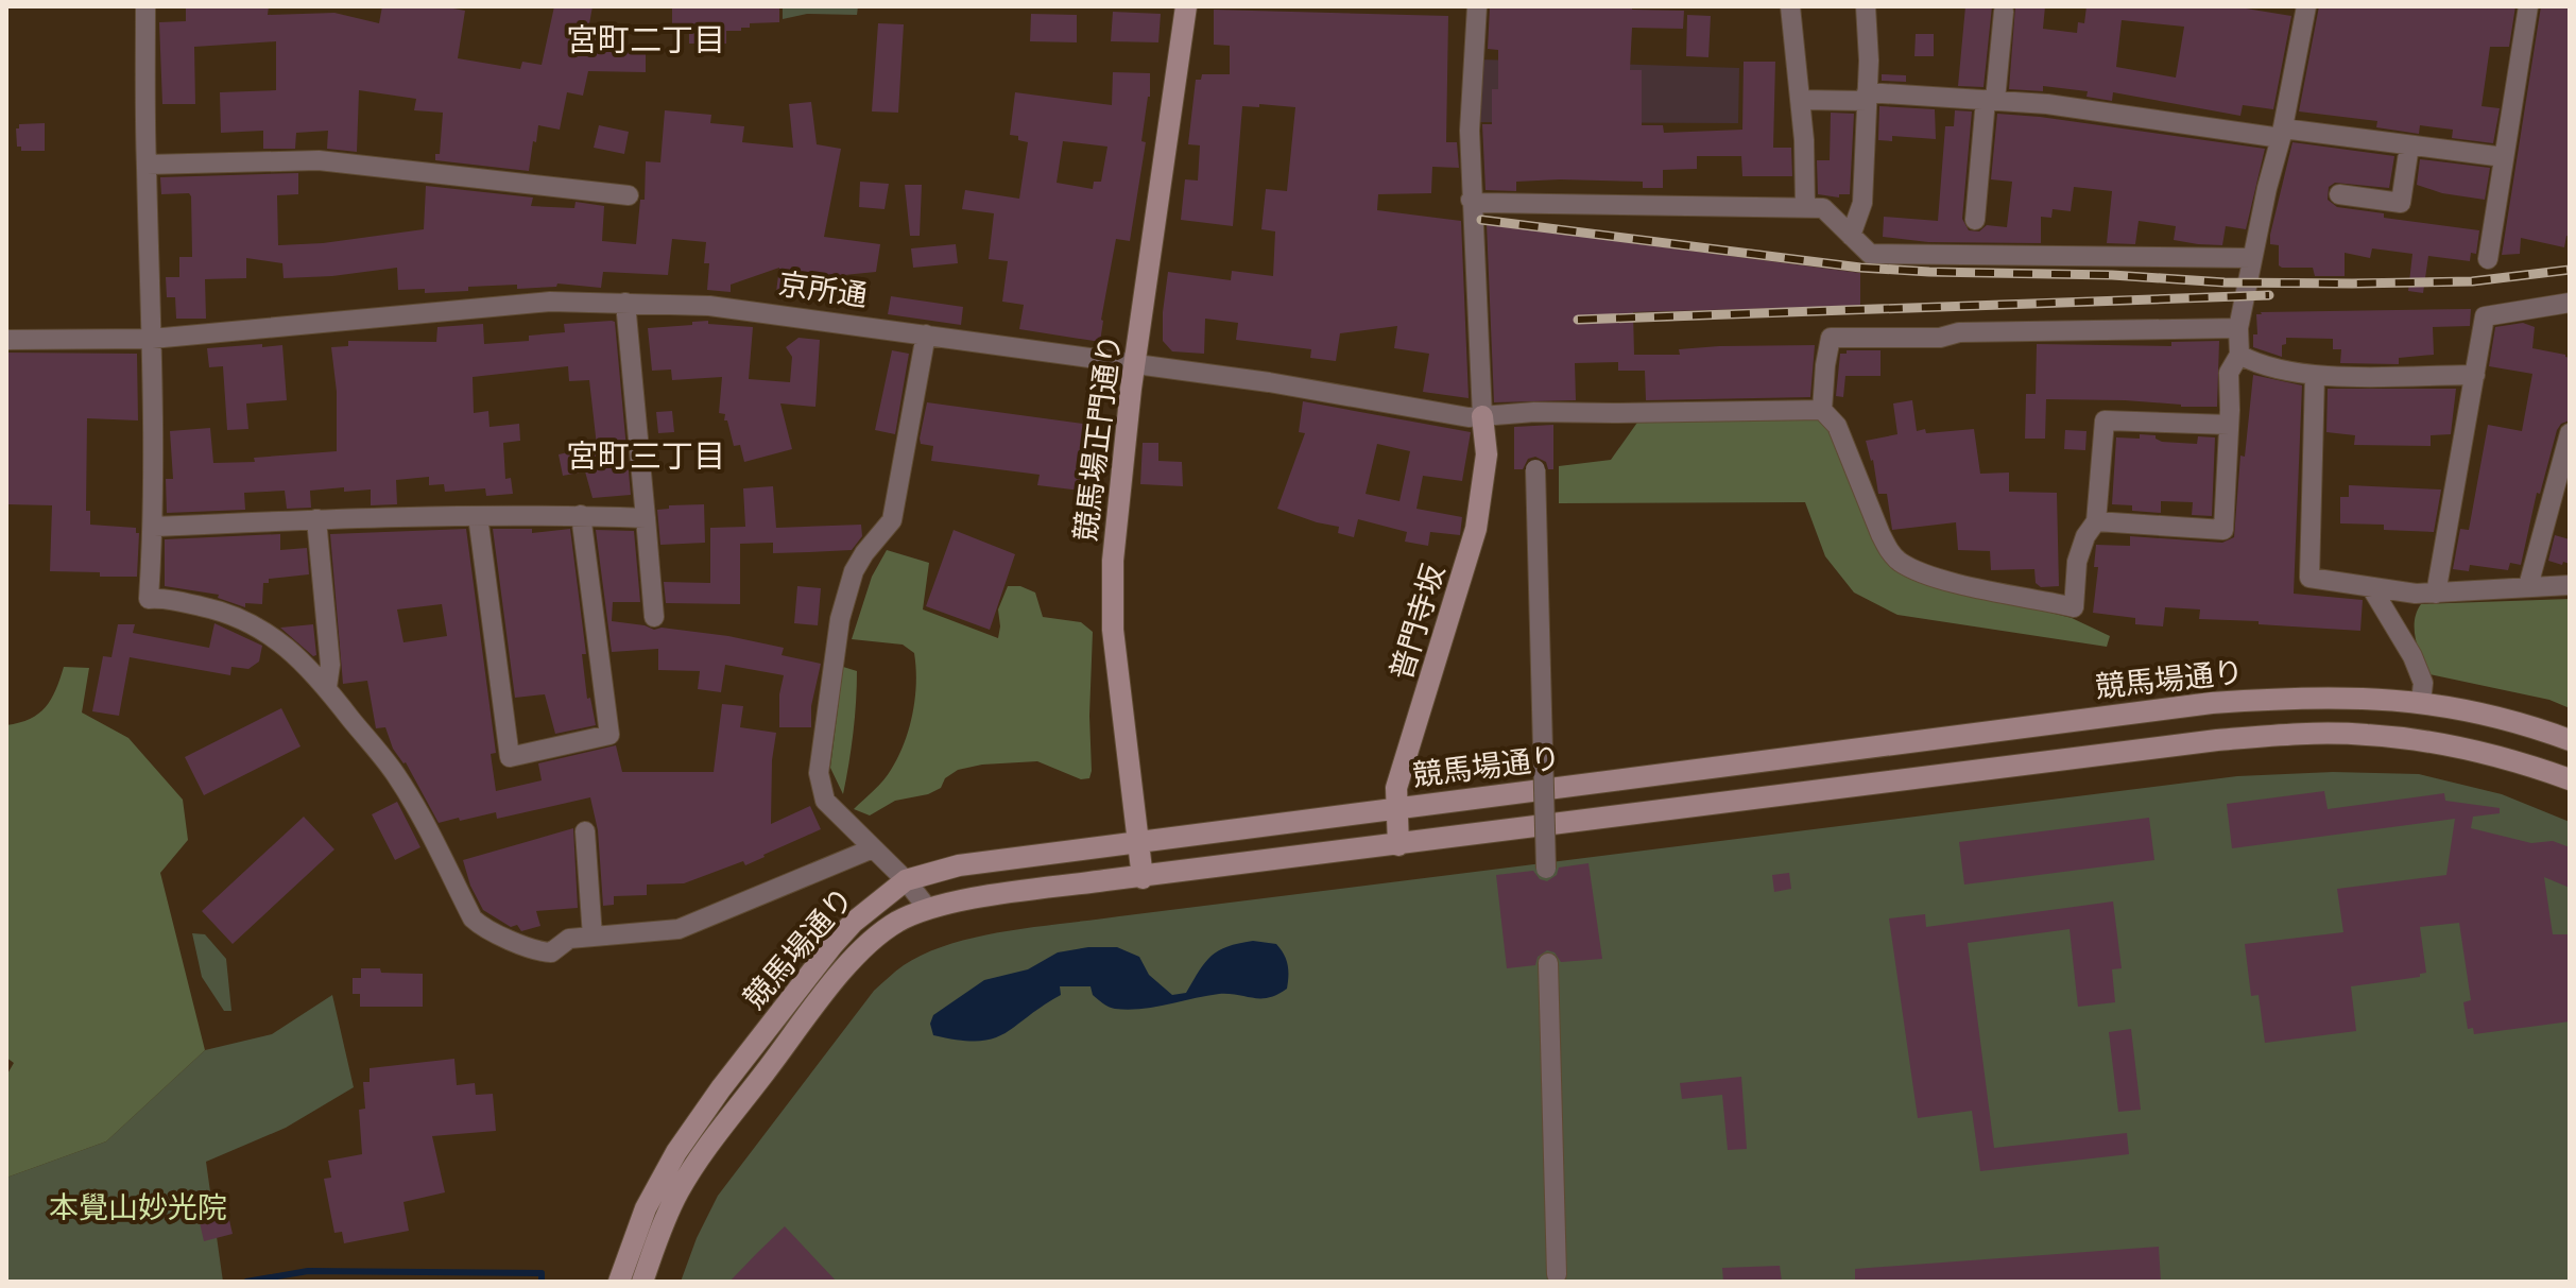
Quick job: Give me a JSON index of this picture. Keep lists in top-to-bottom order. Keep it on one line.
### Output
{"streets":{"street":["京所通","競馬場正門通り","普門寺坂","競馬場通り"]},"crossings":[["京所通","競馬場正門通り"],["京所通","普門寺坂"],["競馬場正門通り","競馬場通り"],["普門寺坂","競馬場通り"]],"districts":["宮町二丁目","宮町三丁目"],"parks":["本覺山妙光院"]}
